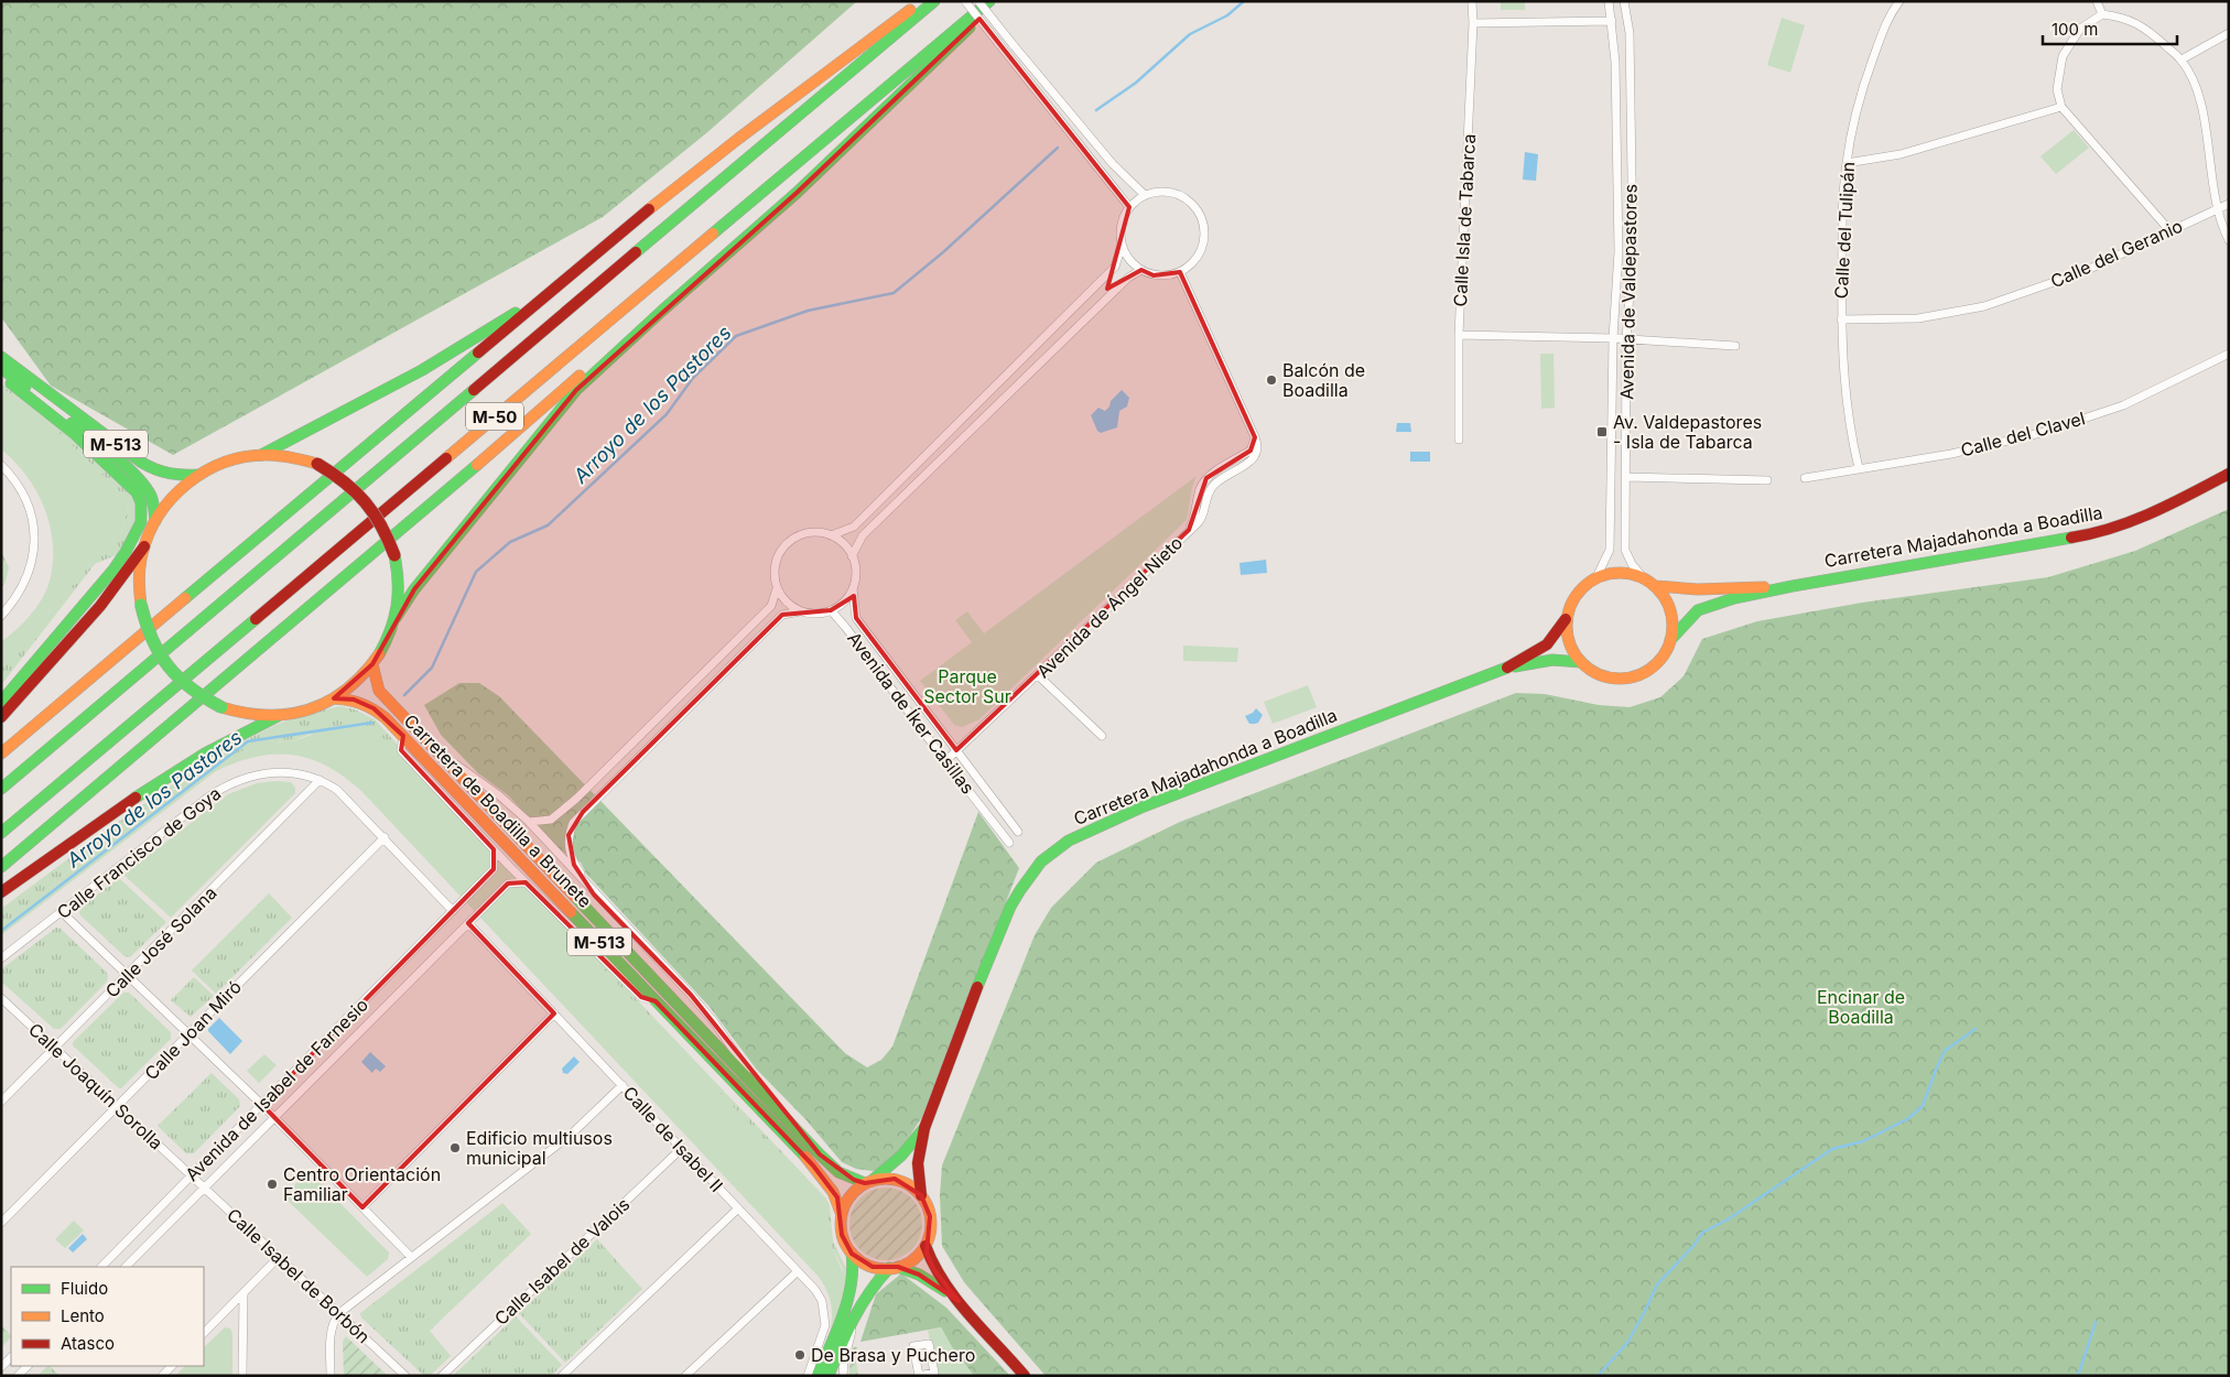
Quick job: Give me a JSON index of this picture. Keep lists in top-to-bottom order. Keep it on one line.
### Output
{"streets":{"main road":["M-50","M-513","Carretera Majadahonda a Boadilla","Carretera de Boadilla a Brunete"],"street":["Calle Isla de Tabarca","Calle del Tulipán","Calle del Geranio","Avenida de Valdepastores","Calle del Clavel","Avenida de Ángel Nieto","Avenida de Íker Casillas","Calle Francisco de Goya","Calle José Solana","Calle Joan Miró","Calle Joaquín Sorolla","Avenida de Isabel de Farnesio","Calle de Isabel II","Calle Isabel de Valois","Calle Isabel de Borbón"]},"crossings":[["Calle del Tulipán","Calle del Geranio"],["Calle del Tulipán","Calle del Clavel"],["Avenida de Valdepastores","Carretera Majadahonda a Boadilla"],["M-513","Carretera Majadahonda a Boadilla"],["M-513","Carretera de Boadilla a Brunete"],["Carretera Majadahonda a Boadilla","Carretera de Boadilla a Brunete"],["Avenida de Ángel Nieto","Avenida de Íker Casillas"],["Calle Francisco de Goya","Calle José Solana"],["Calle José Solana","Calle Joaquín Sorolla"],["Calle Joan Miró","Calle Joaquín Sorolla"],["Calle Joaquín Sorolla","Avenida de Isabel de Farnesio"],["Calle Joaquín Sorolla","Calle Isabel de Borbón"],["Avenida de Isabel de Farnesio","Calle de Isabel II"],["Avenida de Isabel de Farnesio","Calle Isabel de Borbón"],["Calle de Isabel II","Calle Isabel de Valois"]],"water":["Arroyo de los Pastores"],"parks":["Parque Sector Sur","Encinar de Boadilla"],"places":{"other":["Balcón de Boadilla","Edificio multiusos municipal","Centro Orientación Familiar","De Brasa y Puchero"],"transit":["Av. Valdepastores - Isla de Tabarca"]},"legend":["Fluido","Lento","Atasco"],"scale_bar":"100 m"}
